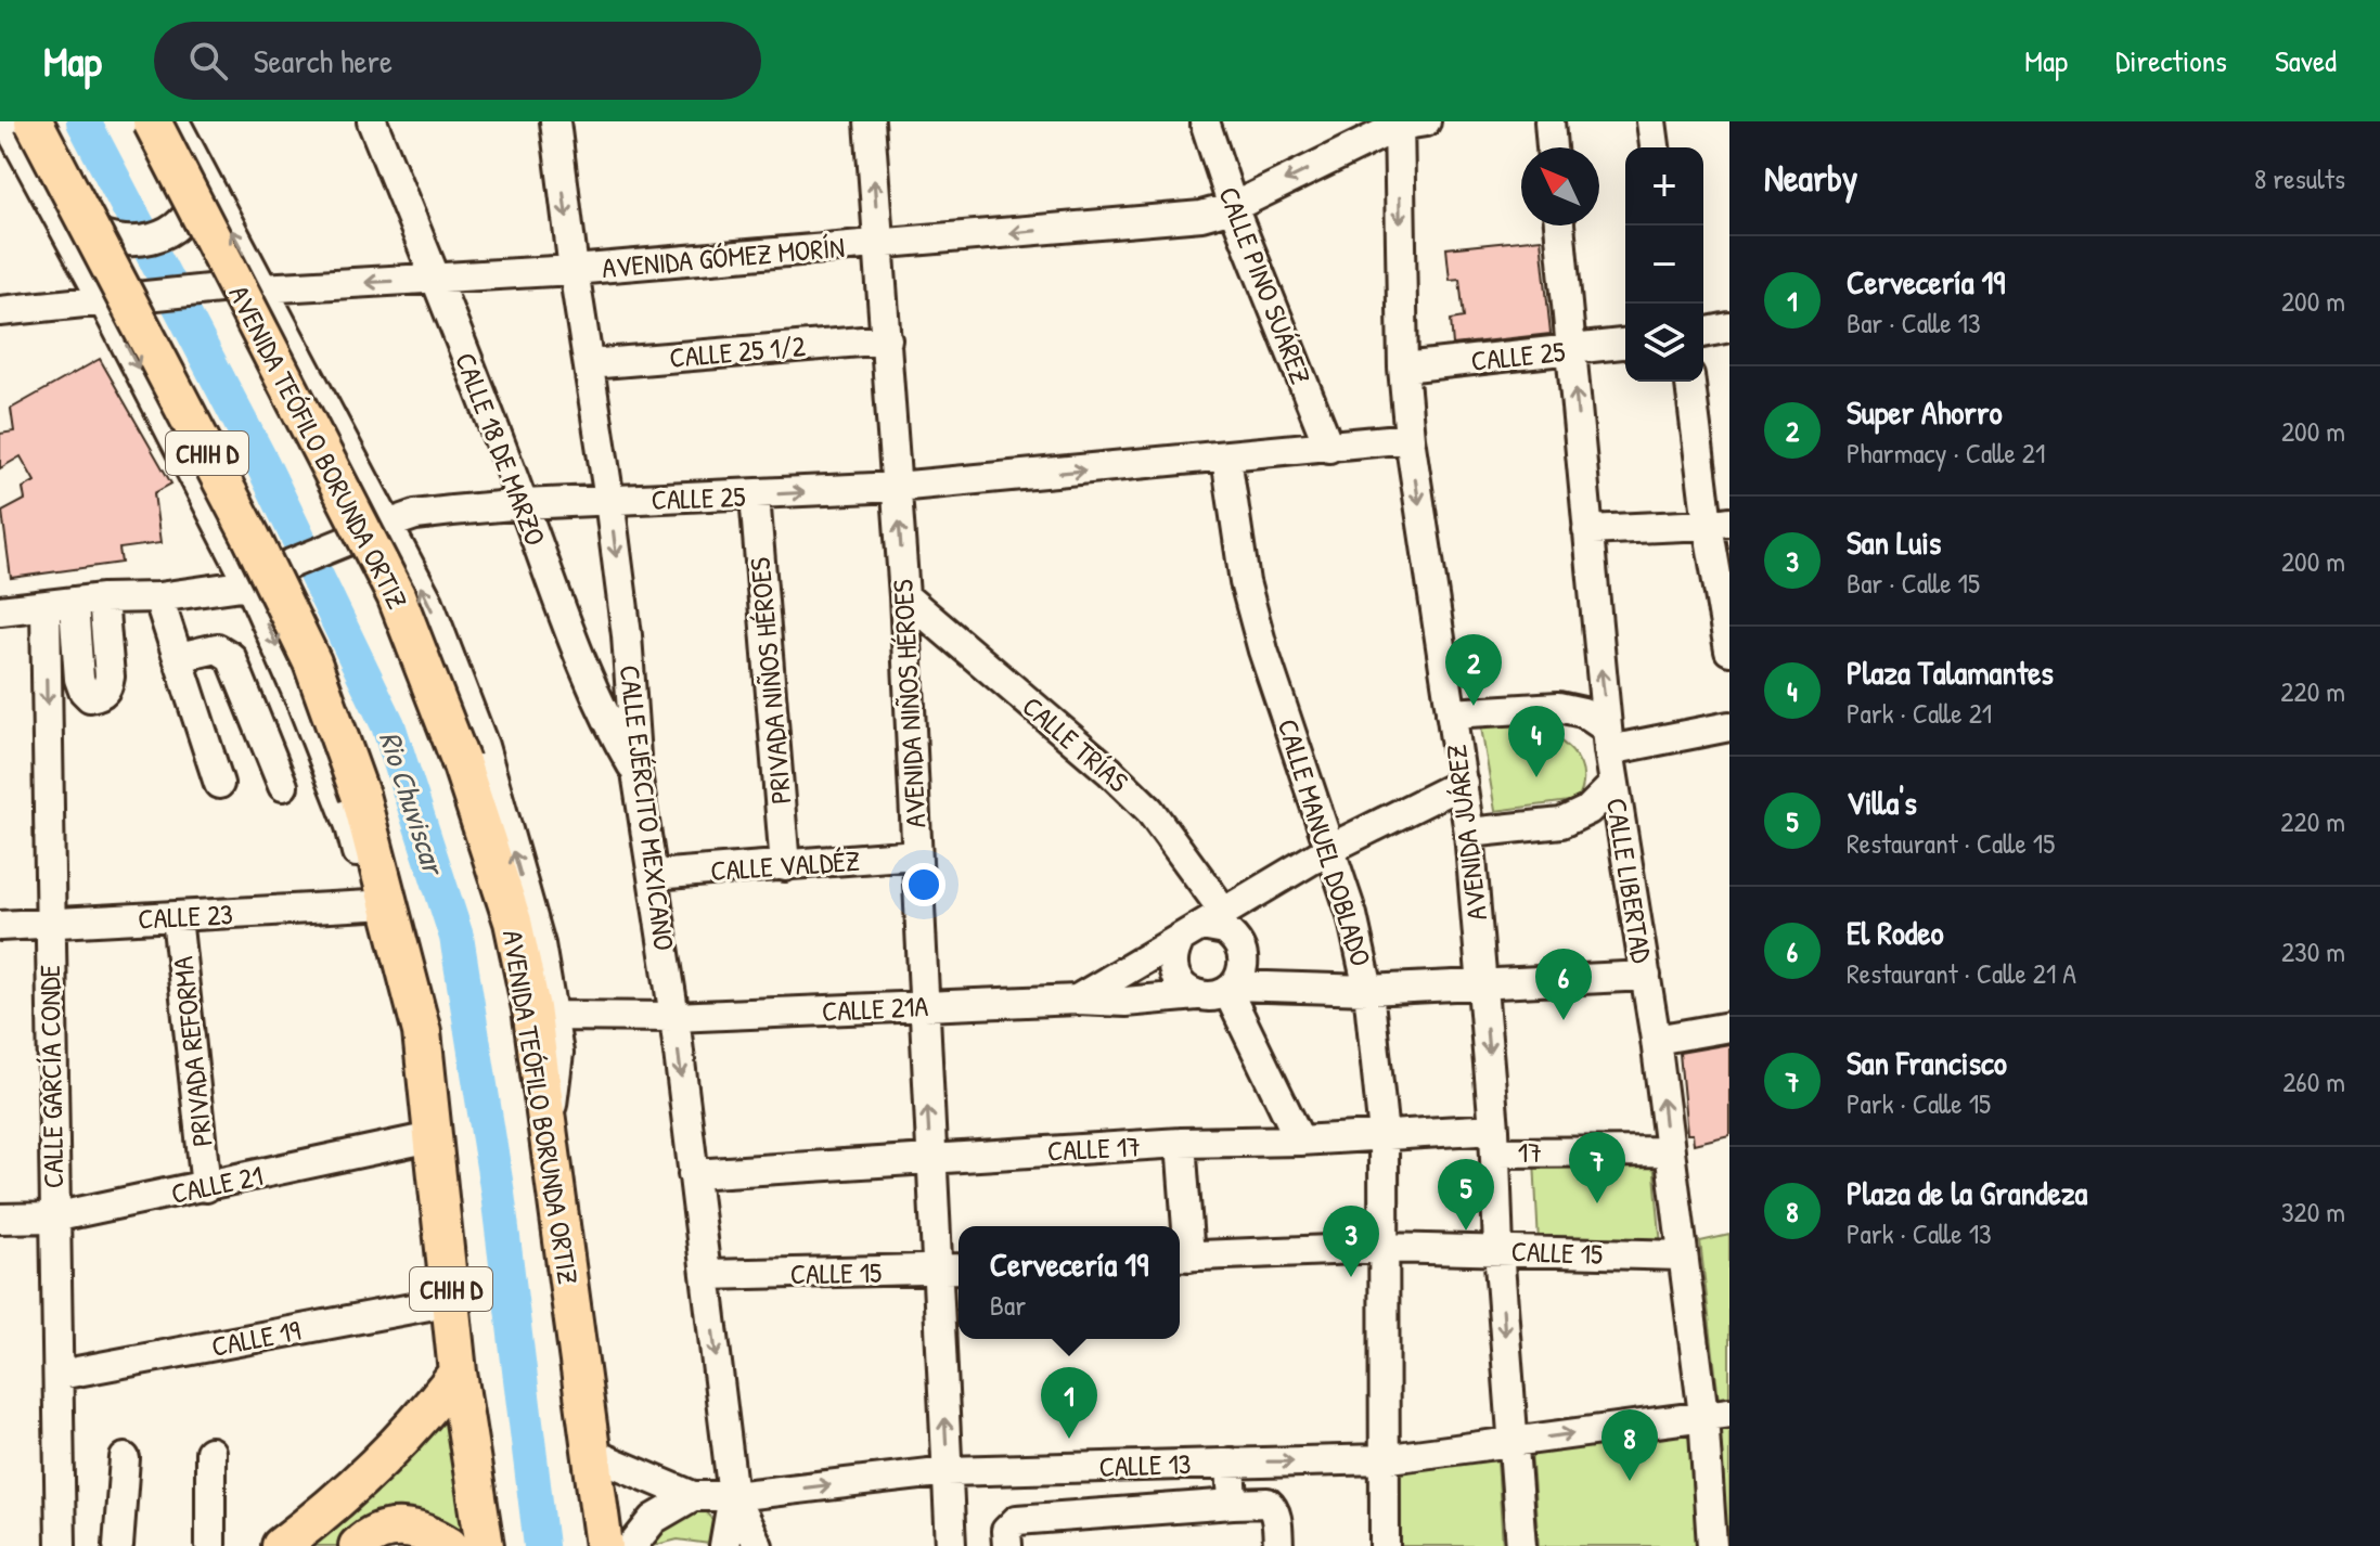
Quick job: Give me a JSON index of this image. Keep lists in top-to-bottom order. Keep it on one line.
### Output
{"streets":{"main road":["AVENIDA TEÓFILO BORUNDA ORTIZ","CHIH D"],"street":["AVENIDA GÓMEZ MORÍN","CALLE PINO SUÁREZ","CALLE 25 1/2","CALLE 25","CALLE 18 DE MARZO","PRIVADA NIÑOS HÉROES","AVENIDA NIÑOS HÉROES","CALLE TRÍAS","CALLE EJÉRCITO MEXICANO","AVENIDA JUÁREZ","CALLE MANUEL DOBLADO","CALLE VALDÉZ","CALLE LIBERTAD","CALLE 23","CALLE 21A","PRIVADA REFORMA","CALLE GARCÍA CONDE","CALLE 17","17","CALLE 21","CALLE 15","CALLE 19","CALLE 13"]},"crossings":[["AVENIDA GÓMEZ MORÍN","CALLE PINO SUÁREZ"],["AVENIDA GÓMEZ MORÍN","CALLE 18 DE MARZO"],["AVENIDA GÓMEZ MORÍN","AVENIDA NIÑOS HÉROES"],["AVENIDA GÓMEZ MORÍN","CALLE EJÉRCITO MEXICANO"],["AVENIDA GÓMEZ MORÍN","AVENIDA JUÁREZ"],["CALLE PINO SUÁREZ","CALLE 25"],["CALLE 25 1/2","AVENIDA NIÑOS HÉROES"],["CALLE 25 1/2","CALLE EJÉRCITO MEXICANO"],["CALLE 25","CALLE 18 DE MARZO"],["CALLE 25","PRIVADA NIÑOS HÉROES"],["CALLE 25","AVENIDA NIÑOS HÉROES"],["CALLE 25","CALLE EJÉRCITO MEXICANO"],["CALLE 25","AVENIDA JUÁREZ"],["CALLE 25","CALLE MANUEL DOBLADO"],["CALLE 25","CALLE LIBERTAD"],["CALLE 25","CALLE GARCÍA CONDE"],["AVENIDA TEÓFILO BORUNDA ORTIZ","CALLE 13"],["CALLE 18 DE MARZO","CALLE EJÉRCITO MEXICANO"],["CHIH D","CALLE 21"],["CHIH D","CALLE 19"],["PRIVADA NIÑOS HÉROES","CALLE VALDÉZ"],["AVENIDA NIÑOS HÉROES","CALLE TRÍAS"],["AVENIDA NIÑOS HÉROES","CALLE VALDÉZ"],["AVENIDA NIÑOS HÉROES","CALLE 21A"],["AVENIDA NIÑOS HÉROES","CALLE 17"],["AVENIDA NIÑOS HÉROES","CALLE 15"],["AVENIDA NIÑOS HÉROES","CALLE 13"],["CALLE TRÍAS","CALLE 21A"],["CALLE EJÉRCITO MEXICANO","CALLE VALDÉZ"],["CALLE EJÉRCITO MEXICANO","CALLE 21A"],["CALLE EJÉRCITO MEXICANO","CALLE 17"],["CALLE EJÉRCITO MEXICANO","CALLE 15"],["CALLE EJÉRCITO MEXICANO","CALLE 13"],["AVENIDA JUÁREZ","CALLE 17"],["AVENIDA JUÁREZ","17"],["AVENIDA JUÁREZ","CALLE 15"],["AVENIDA JUÁREZ","CALLE 13"],["CALLE MANUEL DOBLADO","CALLE 17"],["CALLE MANUEL DOBLADO","CALLE 15"],["CALLE MANUEL DOBLADO","CALLE 13"],["CALLE LIBERTAD","17"],["CALLE LIBERTAD","CALLE 15"],["CALLE LIBERTAD","CALLE 13"],["CALLE 23","PRIVADA REFORMA"],["CALLE 23","CALLE GARCÍA CONDE"],["PRIVADA REFORMA","CALLE 21"],["CALLE GARCÍA CONDE","CALLE 21"],["CALLE GARCÍA CONDE","CALLE 19"],["CALLE 17","17"]],"one_way":["AVENIDA GÓMEZ MORÍN","AVENIDA NIÑOS HÉROES","AVENIDA JUÁREZ","CALLE 13"],"water":["Rio Chuviscar"],"north":"top left","page":{"header":"Map","search":"Search here","nav":["Map","Directions","Saved"],"heading":["Nearby","8 results"],"map_buttons":["+","−"],"list":[{"mark":"1","name":"Cervecería 19","note":"Bar · Calle 13","value":"200 m"},{"mark":"2","name":"Super Ahorro","note":"Pharmacy · Calle 21","value":"200 m"},{"mark":"3","name":"San Luis","note":"Bar · Calle 15","value":"200 m"},{"mark":"4","name":"Plaza Talamantes","note":"Park · Calle 21","value":"220 m"},{"mark":"5","name":"Villa's","note":"Restaurant · Calle 15","value":"220 m"},{"mark":"6","name":"El Rodeo","note":"Restaurant · Calle 21 A","value":"230 m"},{"mark":"7","name":"San Francisco","note":"Park · Calle 15","value":"260 m"},{"mark":"8","name":"Plaza de la Grandeza","note":"Park · Calle 13","value":"320 m"}],"pins":["2","4","6","7","5","3","1","8"],"popup":["Cervecería 19","Bar"]}}
